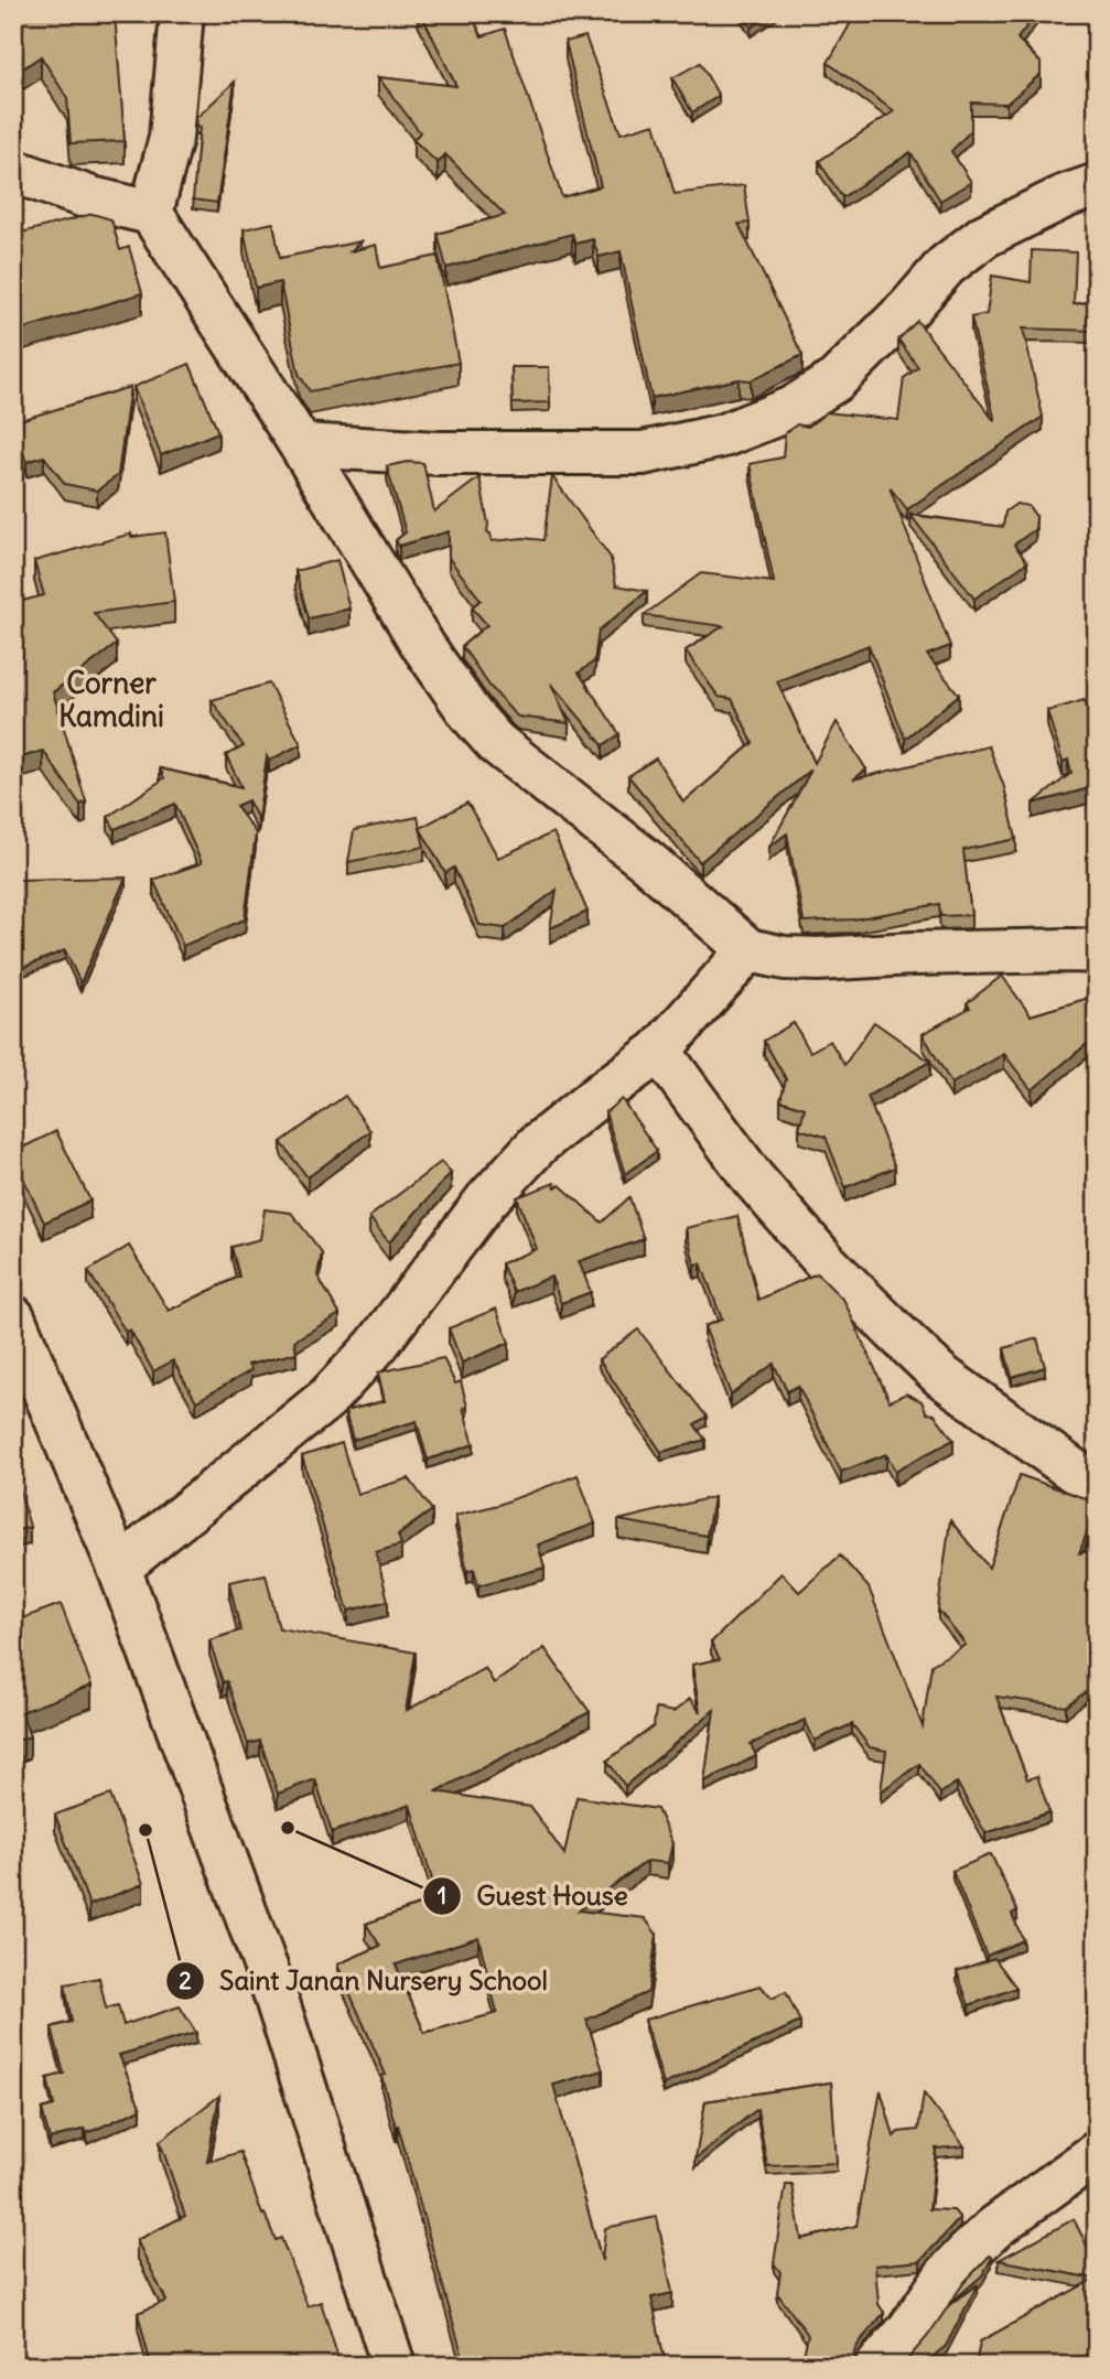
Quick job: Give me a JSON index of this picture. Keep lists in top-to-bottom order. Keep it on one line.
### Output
{"districts":["Corner Kamdini"],"places":["Guest House","Saint Janan Nursery School"]}
